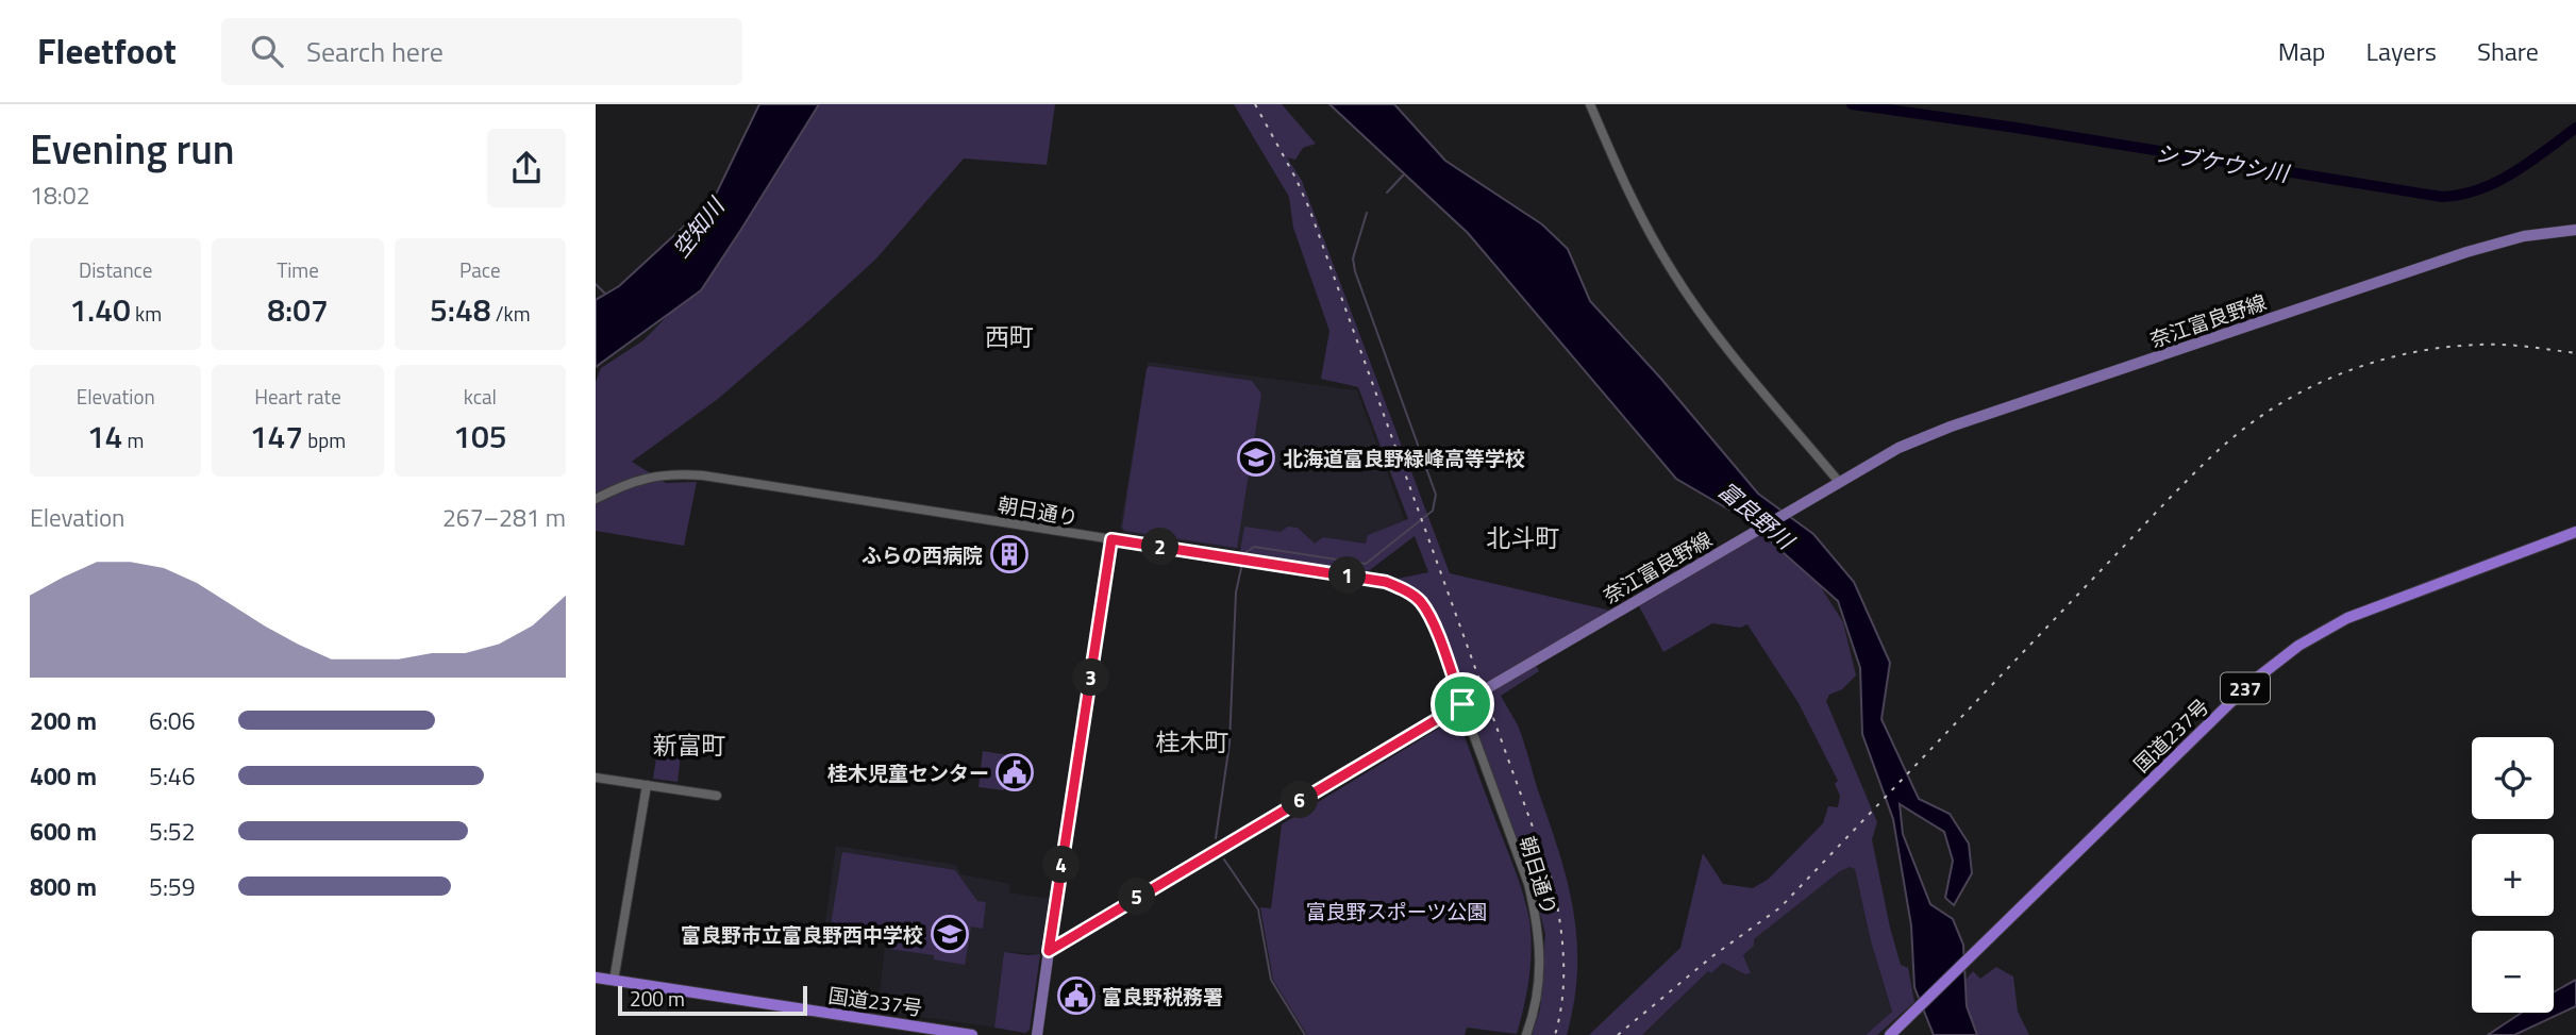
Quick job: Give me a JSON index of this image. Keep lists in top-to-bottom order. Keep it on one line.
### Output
{"streets":{"highway":["237","国道237号"],"main road":["奈江富良野線"],"street":["朝日通り"]},"crossings":[["奈江富良野線","朝日通り"]],"districts":["西町","北斗町","桂木町","新富町"],"water":["シブケウシ川","空知川","富良野川"],"parks":["富良野スポーツ公園"],"places":{"school or university":["北海道富良野緑峰高等学校","富良野市立富良野西中学校"],"building":["ふらの西病院"],"public building":["桂木児童センター","富良野税務署"]},"scale_bar":"200 m","page":{"header":"Fleetfoot","search":"Search here","nav":["Map","Layers","Share"],"heading":["Evening run","18:02"],"stats":[["Distance","1.40 km"],["Time","8:07"],["Pace","5:48 /km"],["Elevation","14 m"],["Heart rate","147 bpm"],["kcal","105"]],"chart":["Elevation","267–281 m"],"pins":["2","1","3","6","4","5"],"list":[{"name":"200 m","note":"6:06"},{"name":"400 m","note":"5:46"},{"name":"600 m","note":"5:52"},{"name":"800 m","note":"5:59"}],"map_buttons":["+","−"],"scale":"200 m"}}
